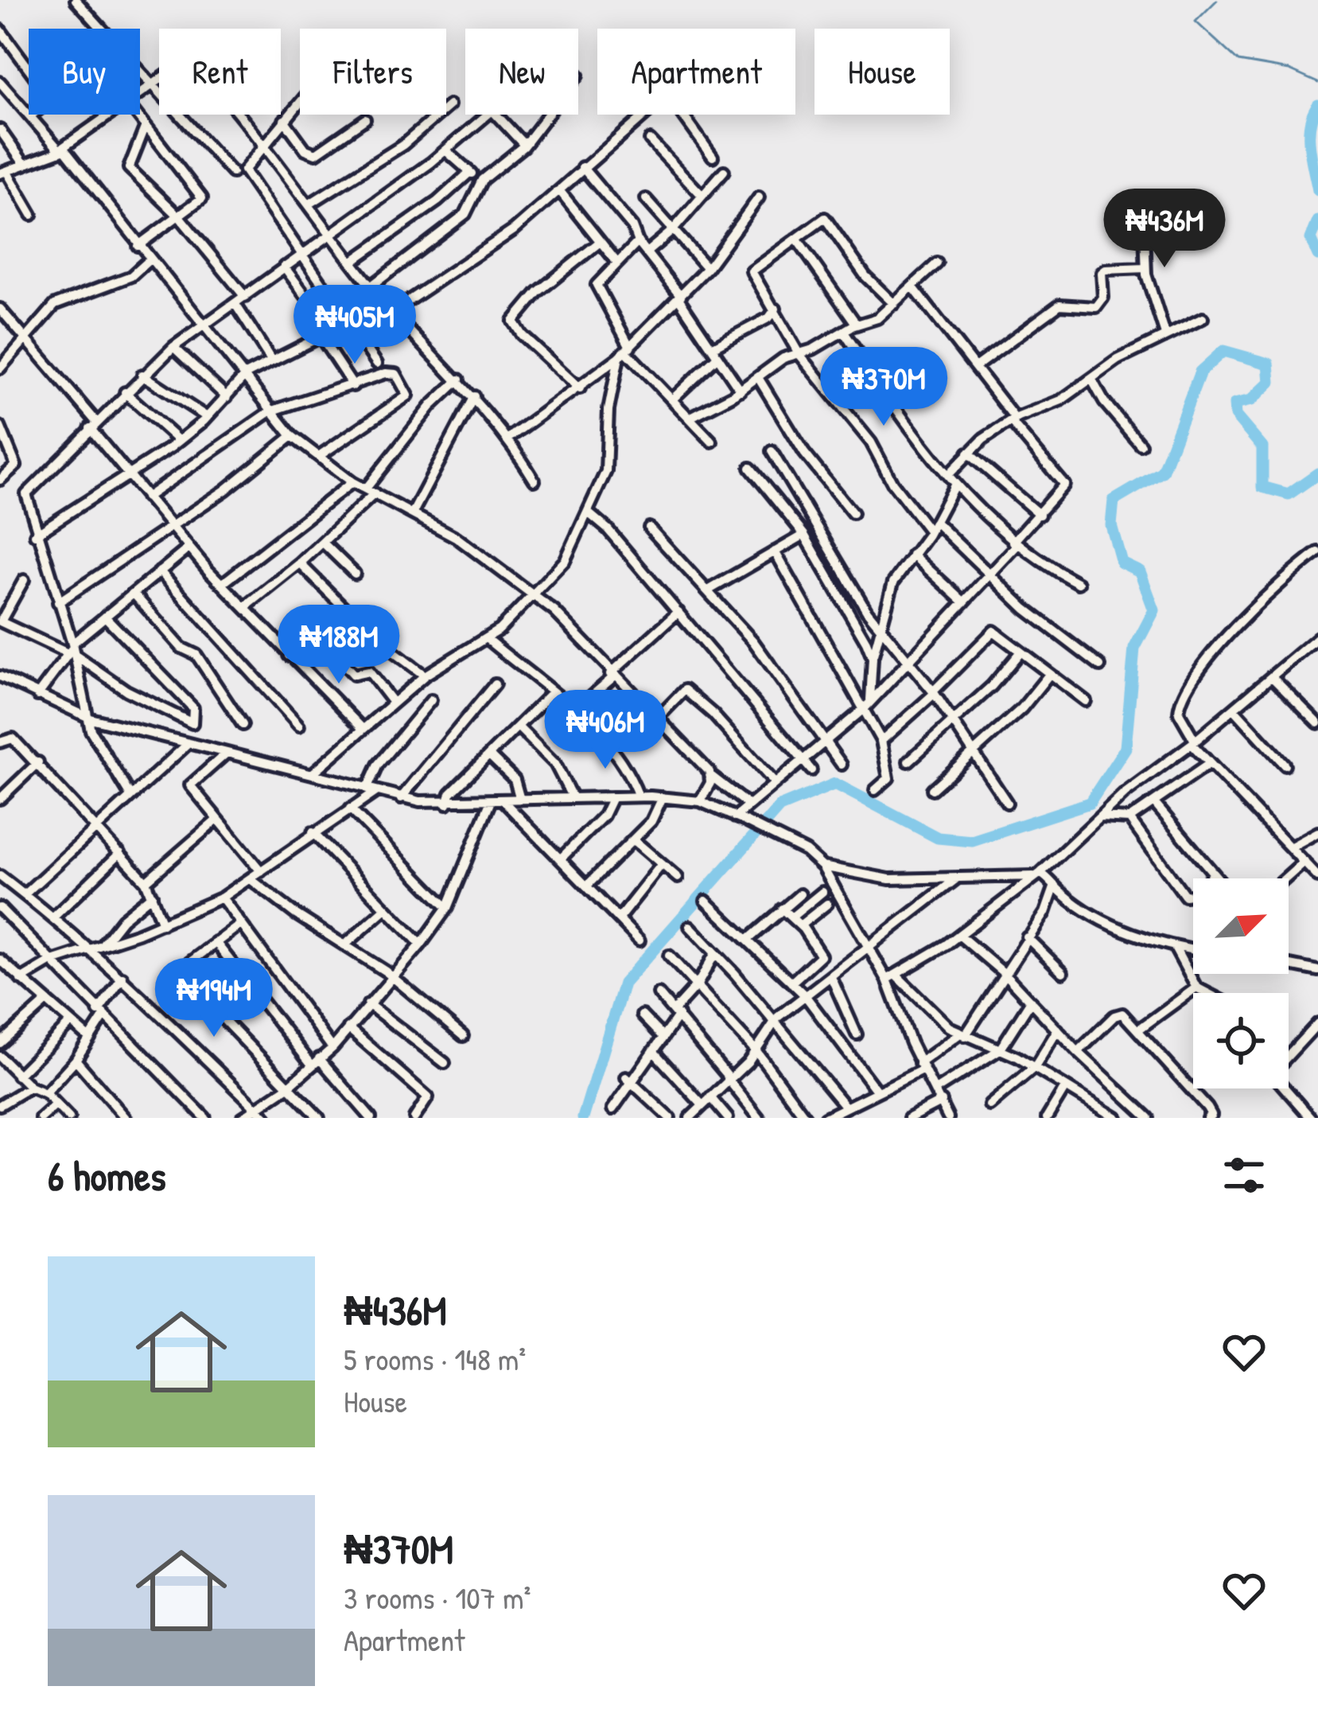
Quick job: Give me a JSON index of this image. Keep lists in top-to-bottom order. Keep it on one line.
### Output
{"north":"top right","page":{"chip":["Buy","Rent","Filters","New","Apartment","House"],"price":["₦436M","₦405M","₦370M","₦188M","₦406M","₦194M"],"heading":"6 homes","list":[{"name":"₦436M","note":"5 rooms · 148 m² · House"},{"name":"₦370M","note":"3 rooms · 107 m² · Apartment"}]}}
